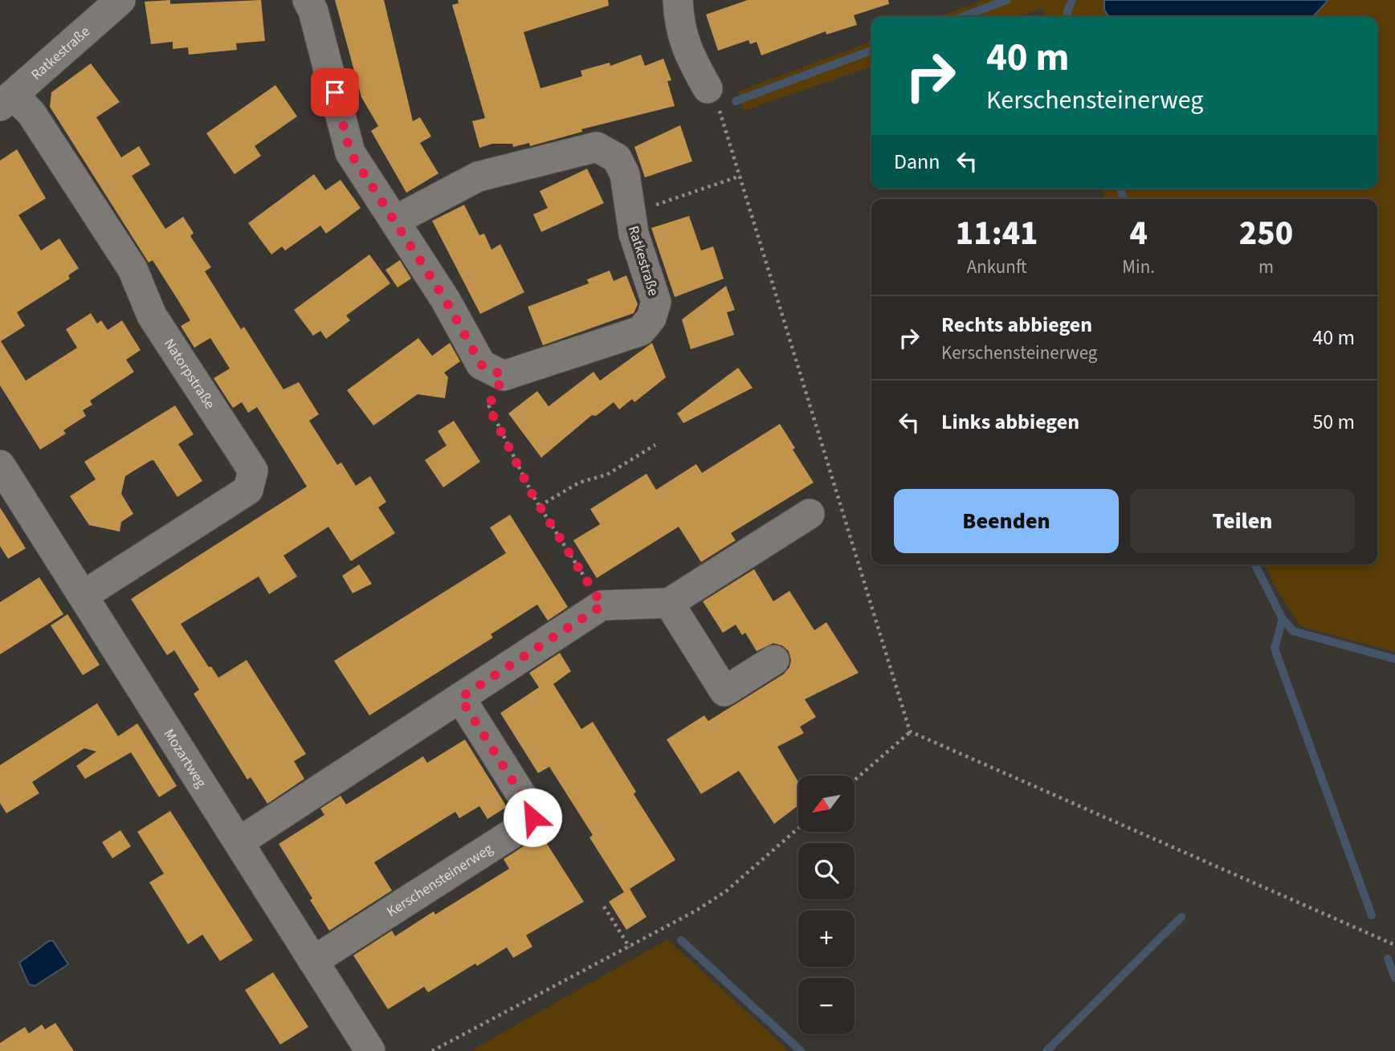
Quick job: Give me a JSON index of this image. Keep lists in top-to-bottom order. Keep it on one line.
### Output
{"streets":{"street":["Ratkestraße","Natorpstraße","Mozartweg","Kerschensteinerweg"]},"crossings":[["Ratkestraße","Natorpstraße"],["Natorpstraße","Mozartweg"],["Mozartweg","Kerschensteinerweg"]],"north":"bottom left","page":{"turn":["40 m","Kerschensteinerweg"],"then":"Dann","eta":["11:41","Ankunft","4","Min.","250","m"],"list":[{"name":"Rechts abbiegen","note":"Kerschensteinerweg","value":"40 m"},{"name":"Links abbiegen","value":"50 m"}],"buttons":["Beenden","Teilen"],"map_buttons":["+","−"]}}
